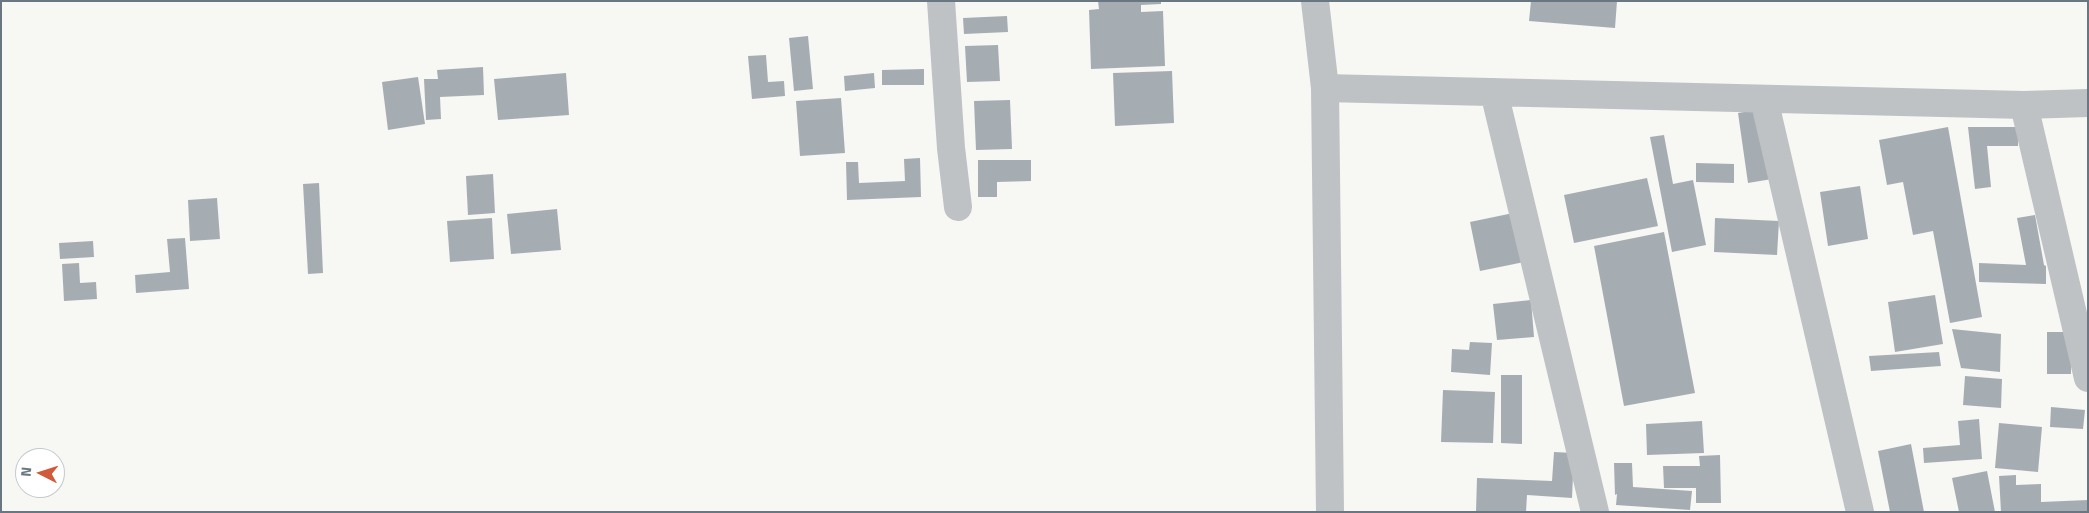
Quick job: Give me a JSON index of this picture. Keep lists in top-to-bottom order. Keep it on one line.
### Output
{"north":"left"}
